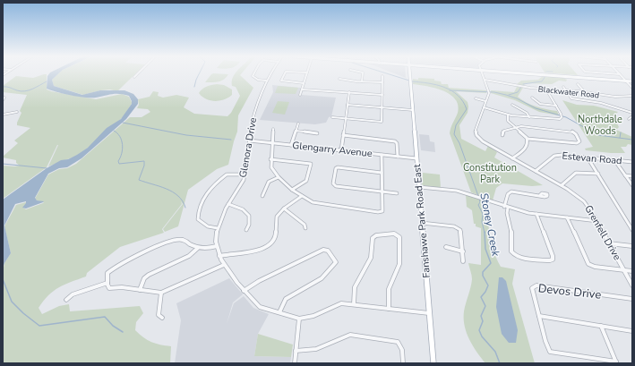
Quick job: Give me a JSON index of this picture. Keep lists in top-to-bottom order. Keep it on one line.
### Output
{"streets":{"main road":["Fanshawe Park Road East"],"street":["Blackwater Road","Glenora Drive","Glengarry Avenue","Estevan Road","Grenfell Drive","Devos Drive"]},"crossings":[["Blackwater Road","Grenfell Drive"],["Glenora Drive","Glengarry Avenue"],["Glengarry Avenue","Fanshawe Park Road East"],["Estevan Road","Grenfell Drive"]],"water":["Stoney Creek"],"parks":["Northdale Woods","Constitution Park"]}
